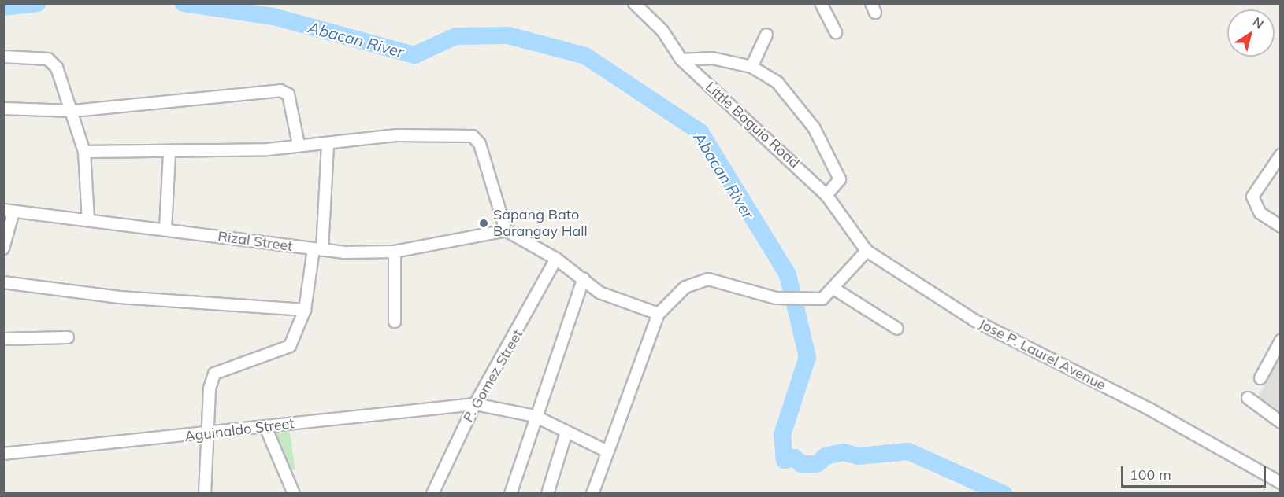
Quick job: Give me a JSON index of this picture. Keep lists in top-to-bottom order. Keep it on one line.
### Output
{"streets":{"street":["Little Baguio Road","Rizal Street","Jose P. Laurel Avenue","P. Gomez Street","Aguinaldo Street"]},"crossings":[["Little Baguio Road","Jose P. Laurel Avenue"],["P. Gomez Street","Aguinaldo Street"]],"water":["Abacan River"],"places":["Sapang Bato Barangay Hall"],"scale_bar":"100 m","north":"top right"}
